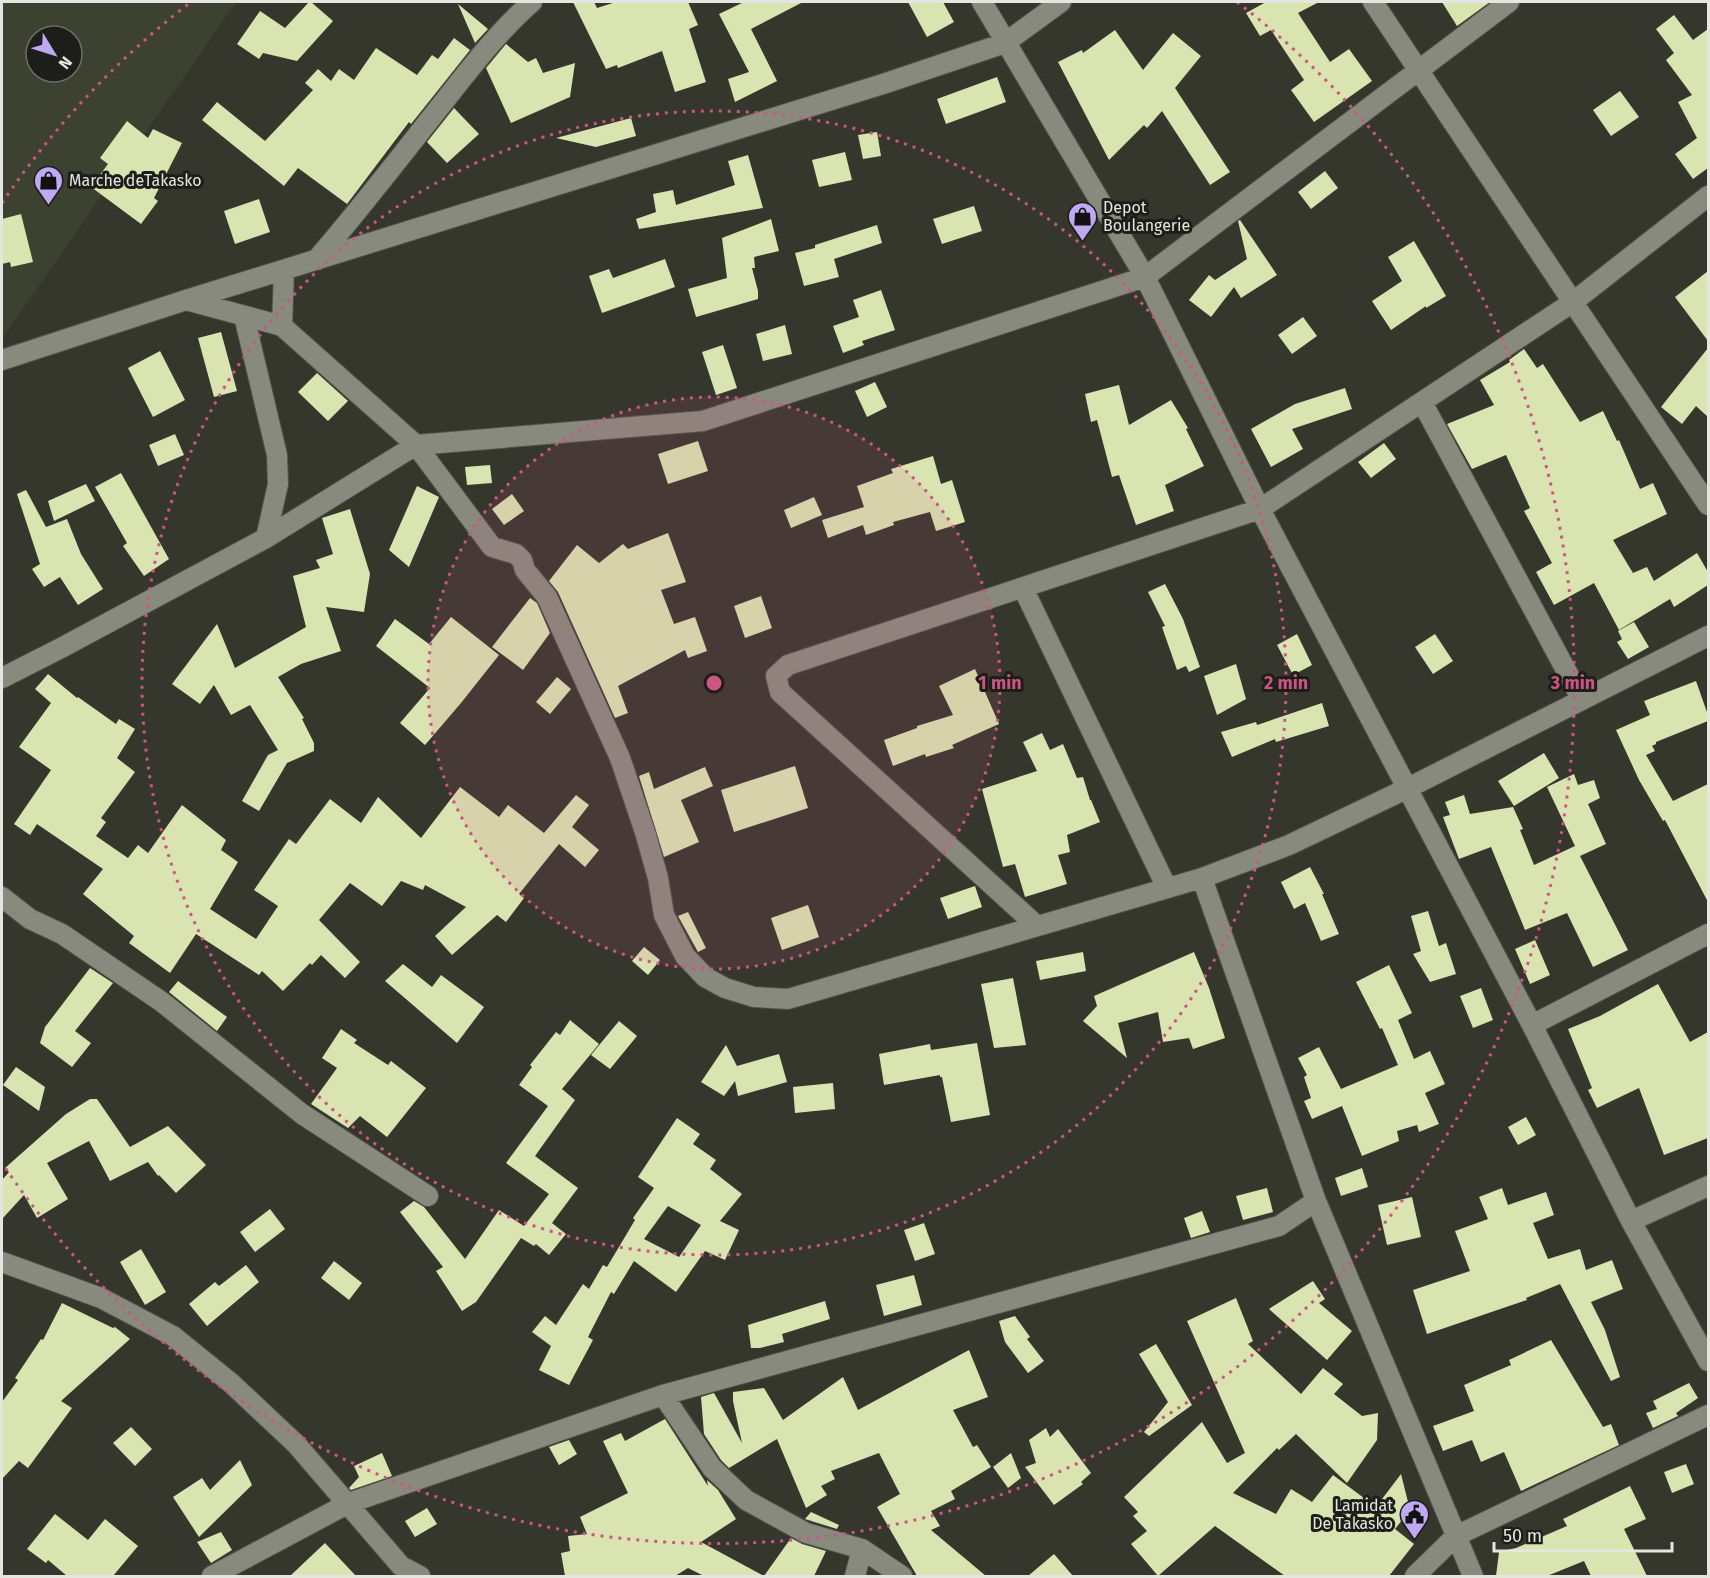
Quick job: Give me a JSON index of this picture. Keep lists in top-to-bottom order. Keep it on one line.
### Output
{"places":{"shop":["Marche deTakasko","Depot Boulangerie"],"public building":["Lamidat De Takasko"]},"scale_bar":"50 m","north":"bottom right","rings":["1 min","2 min","3 min"]}
